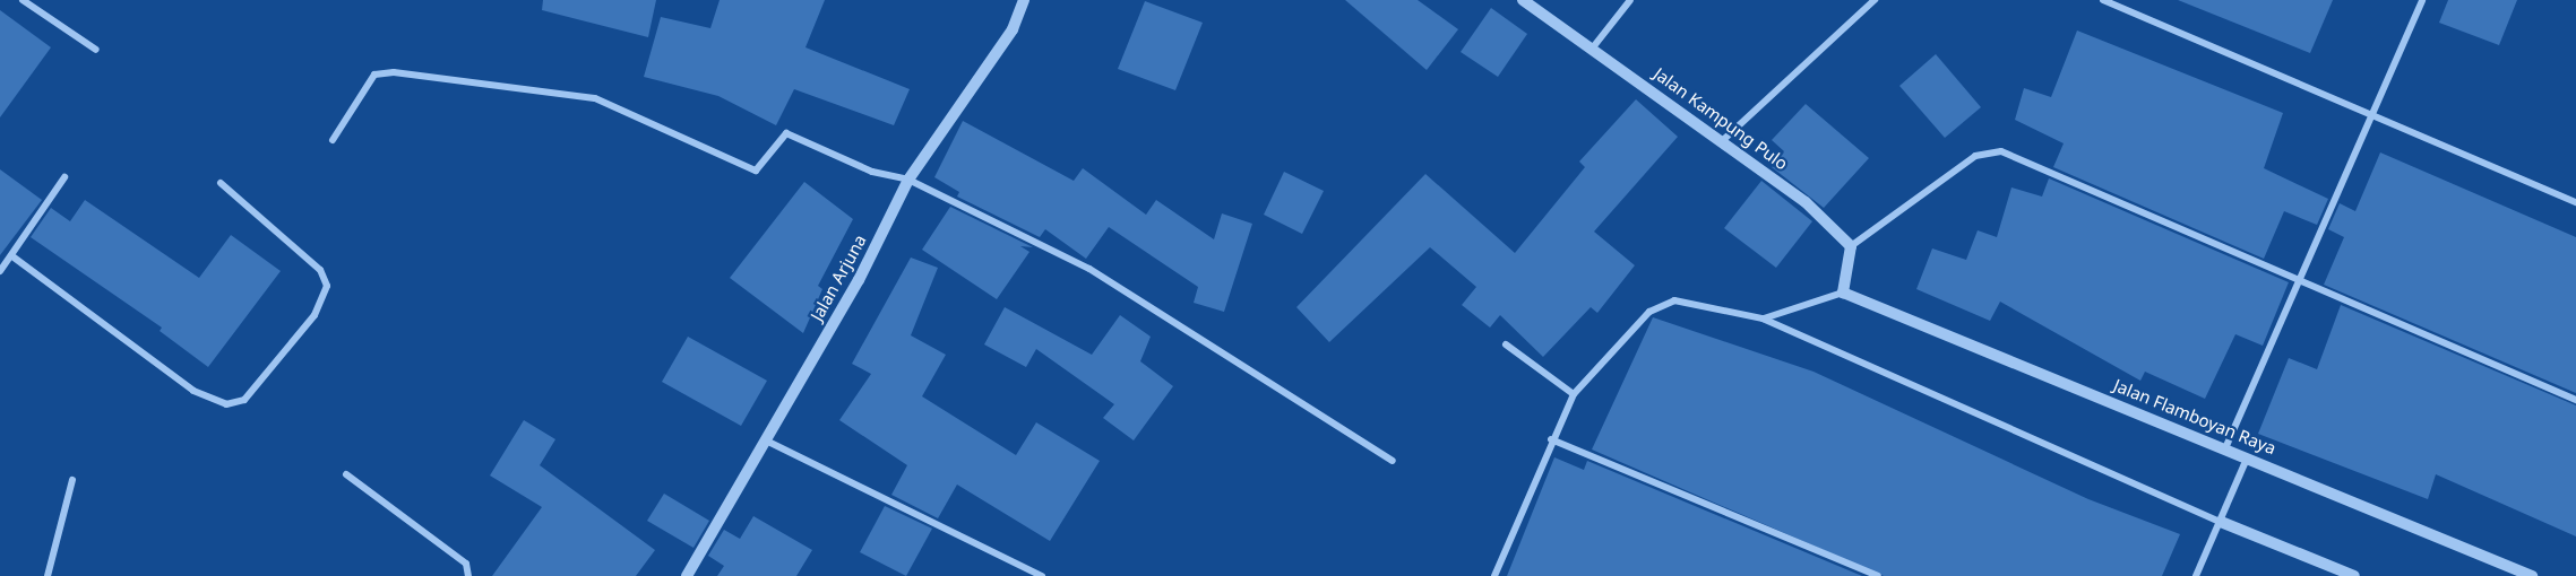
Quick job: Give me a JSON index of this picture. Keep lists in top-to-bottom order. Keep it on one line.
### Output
{"streets":{"street":["Jalan Kampung Pulo","Jalan Arjuna","Jalan Flamboyan Raya"]}}
